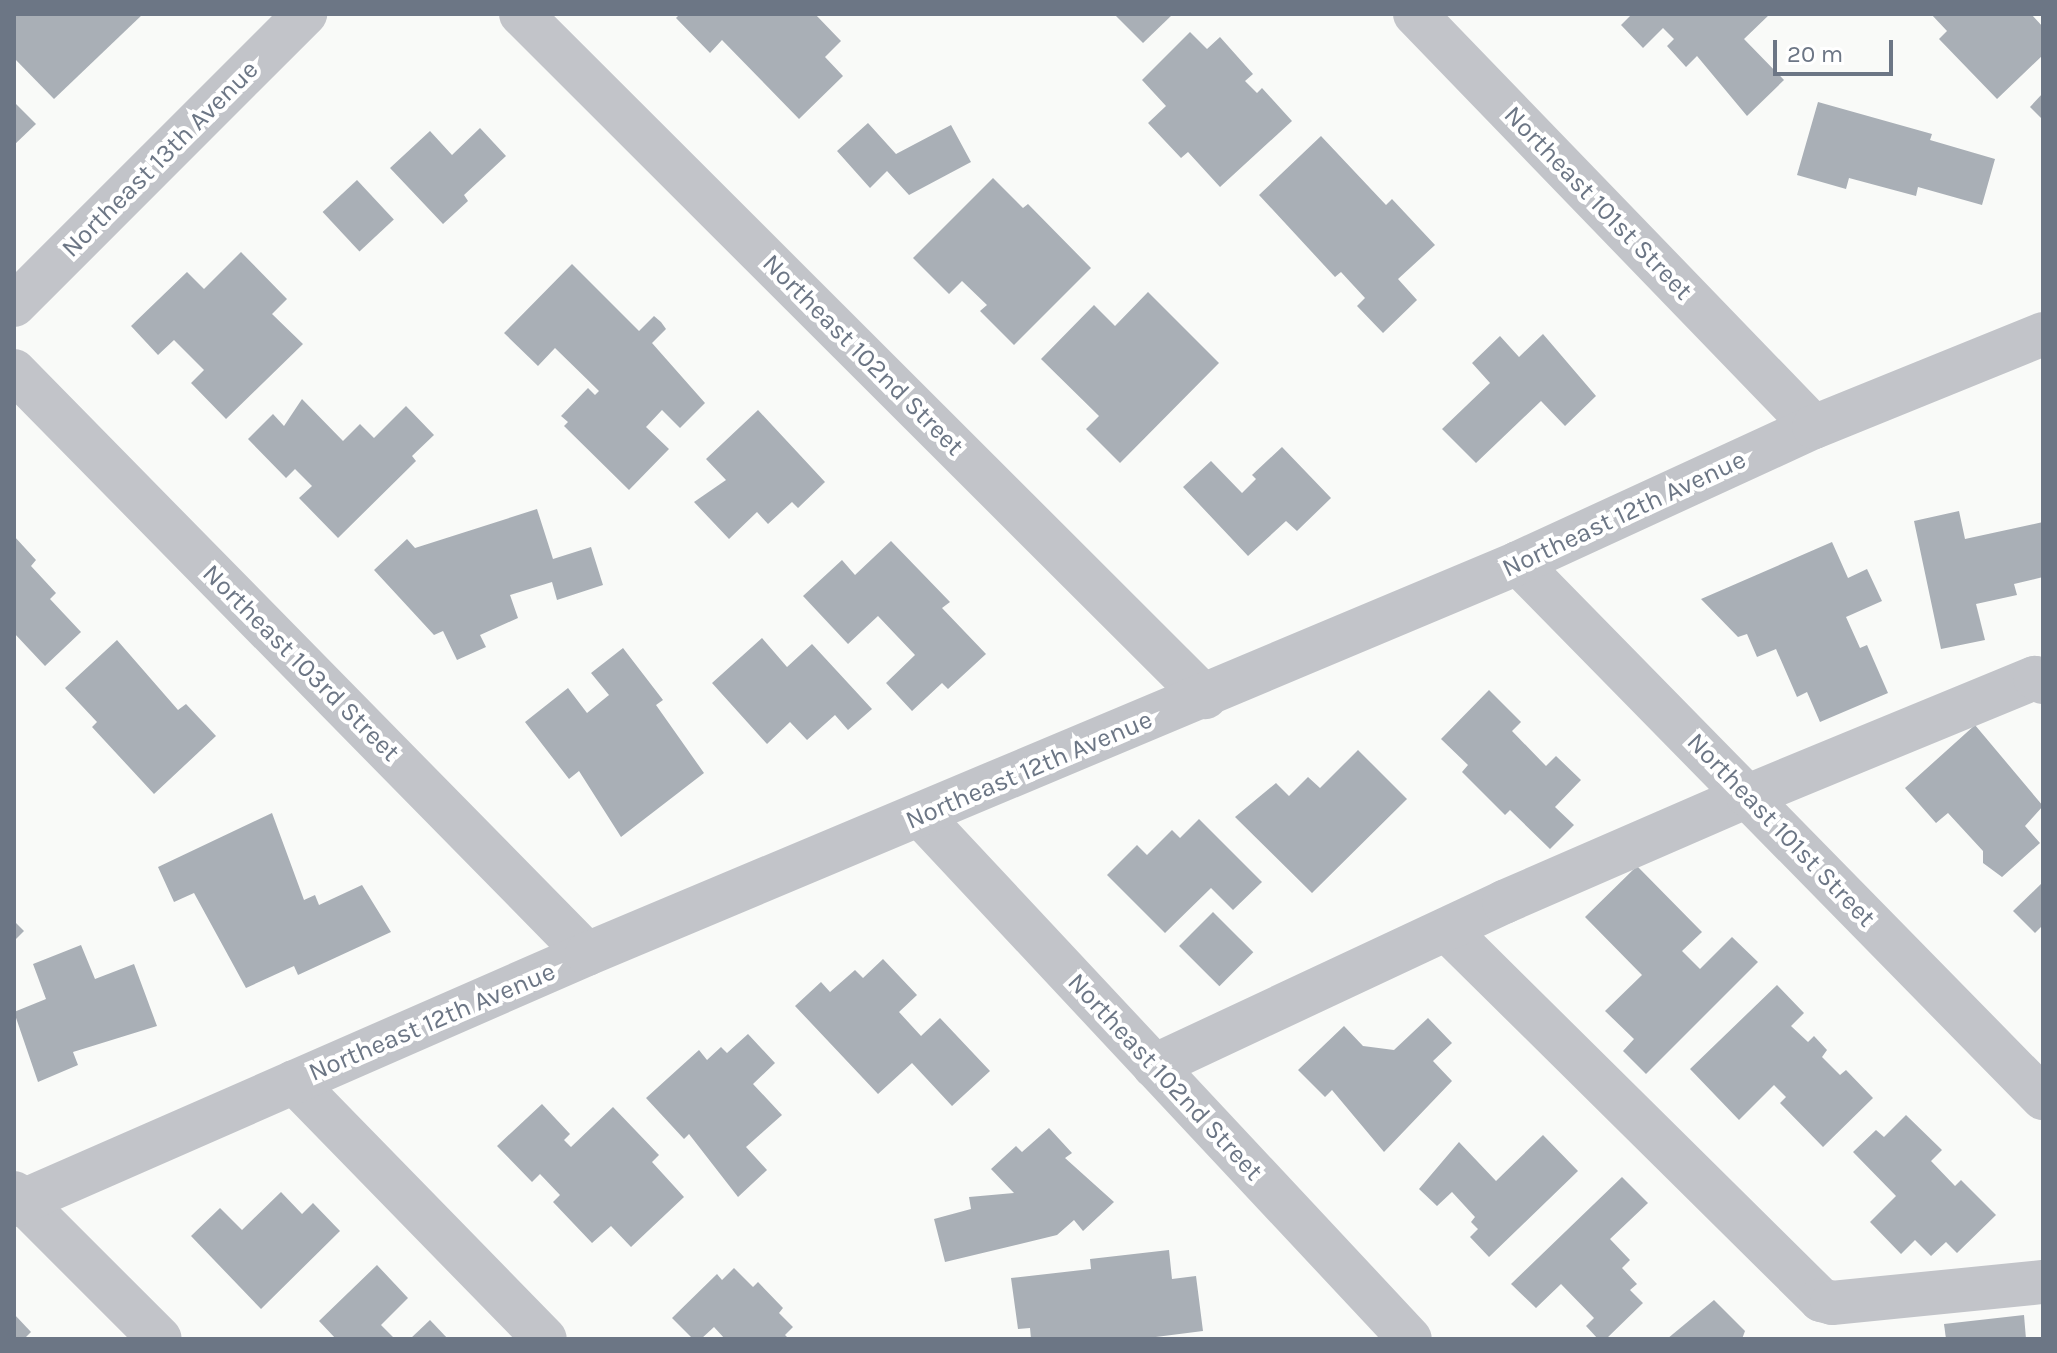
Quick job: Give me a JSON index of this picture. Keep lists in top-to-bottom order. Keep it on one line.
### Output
{"streets":{"street":["Northeast 13th Avenue","Northeast 101st Street","Northeast 102nd Street","Northeast 12th Avenue","Northeast 103rd Street"]},"crossings":[["Northeast 101st Street","Northeast 12th Avenue"],["Northeast 102nd Street","Northeast 12th Avenue"],["Northeast 12th Avenue","Northeast 103rd Street"]],"scale_bar":"20 m"}
